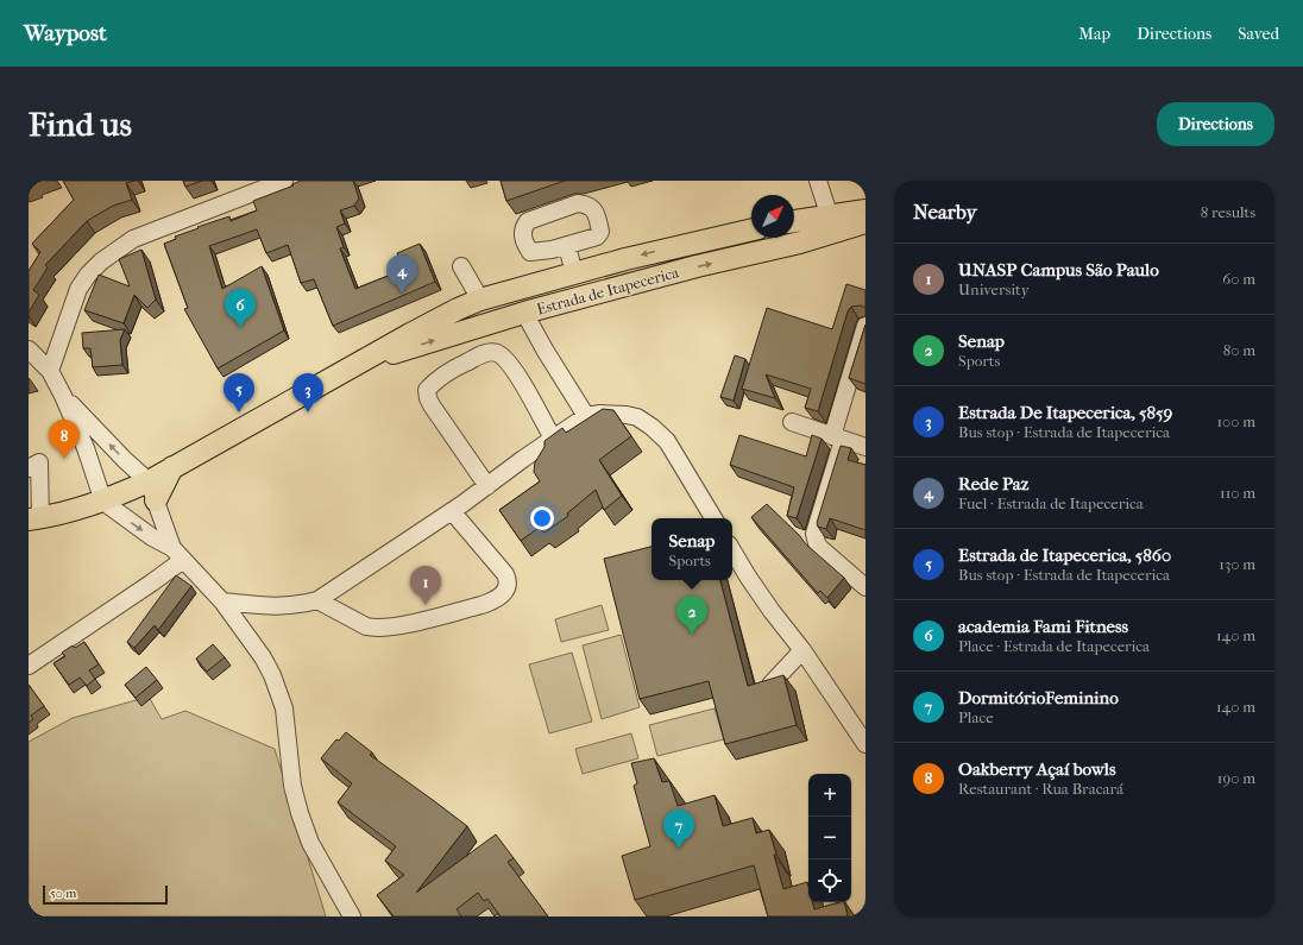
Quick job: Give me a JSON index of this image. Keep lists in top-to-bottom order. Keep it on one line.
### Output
{"streets":{"main road":["Estrada de Itapecerica"]},"scale_bar":"50 m","north":"top right","page":{"header":"Waypost","nav":["Map","Directions","Saved"],"buttons":"Directions","title":"Find us","heading":["Nearby","8 results"],"list":[{"mark":"1","name":"UNASP Campus São Paulo","note":"University","value":"60 m"},{"mark":"2","name":"Senap","note":"Sports","value":"80 m"},{"mark":"3","name":"Estrada De Itapecerica, 5859","note":"Bus stop · Estrada de Itapecerica","value":"100 m"},{"mark":"4","name":"Rede Paz","note":"Fuel · Estrada de Itapecerica","value":"110 m"},{"mark":"5","name":"Estrada de Itapecerica, 5860","note":"Bus stop · Estrada de Itapecerica","value":"130 m"},{"mark":"6","name":"academia Fami Fitness","note":"Place · Estrada de Itapecerica","value":"140 m"},{"mark":"7","name":"DormitórioFeminino","note":"Place","value":"140 m"},{"mark":"8","name":"Oakberry Açaí bowls","note":"Restaurant · Rua Bracará","value":"190 m"}],"pins":["4","6","3","5","8","1","2","7"],"popup":["Senap","Sports"],"map_buttons":["+","−"],"scale":"50 m"}}
